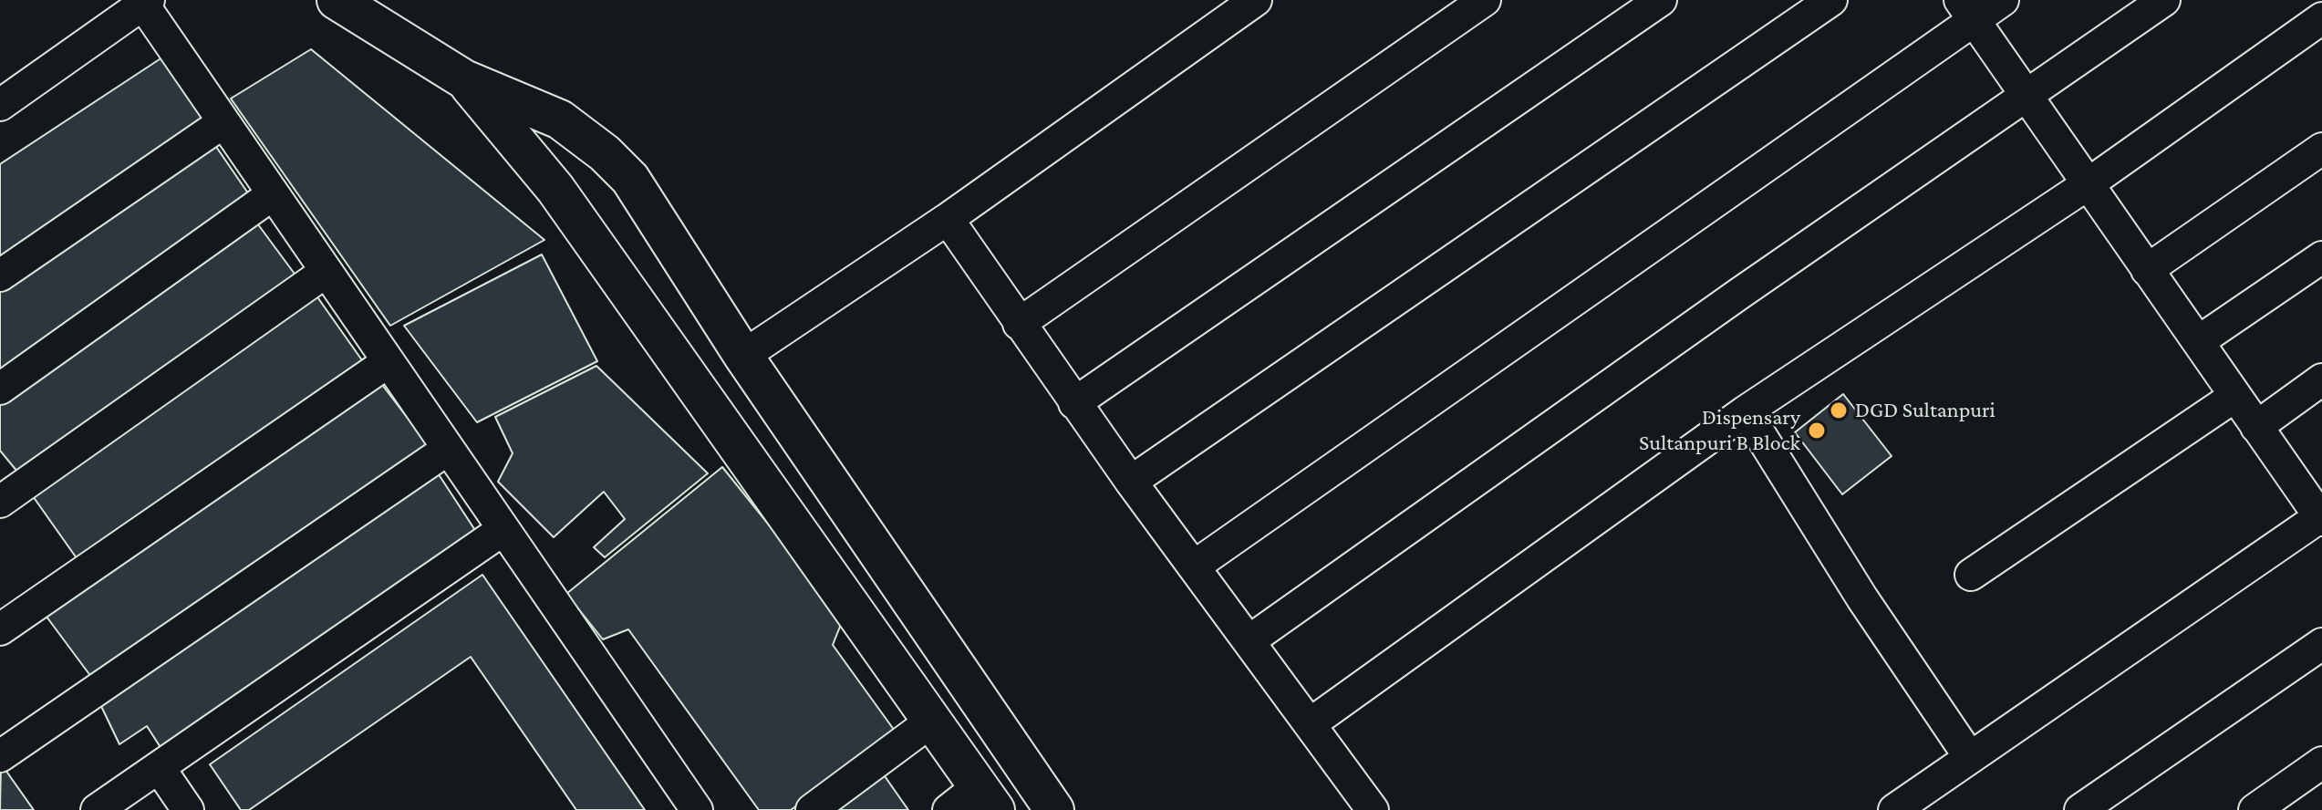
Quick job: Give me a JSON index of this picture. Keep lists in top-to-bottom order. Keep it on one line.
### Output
{"places":["DGD Sultanpuri","Dispensary Sultanpuri B Block"]}
